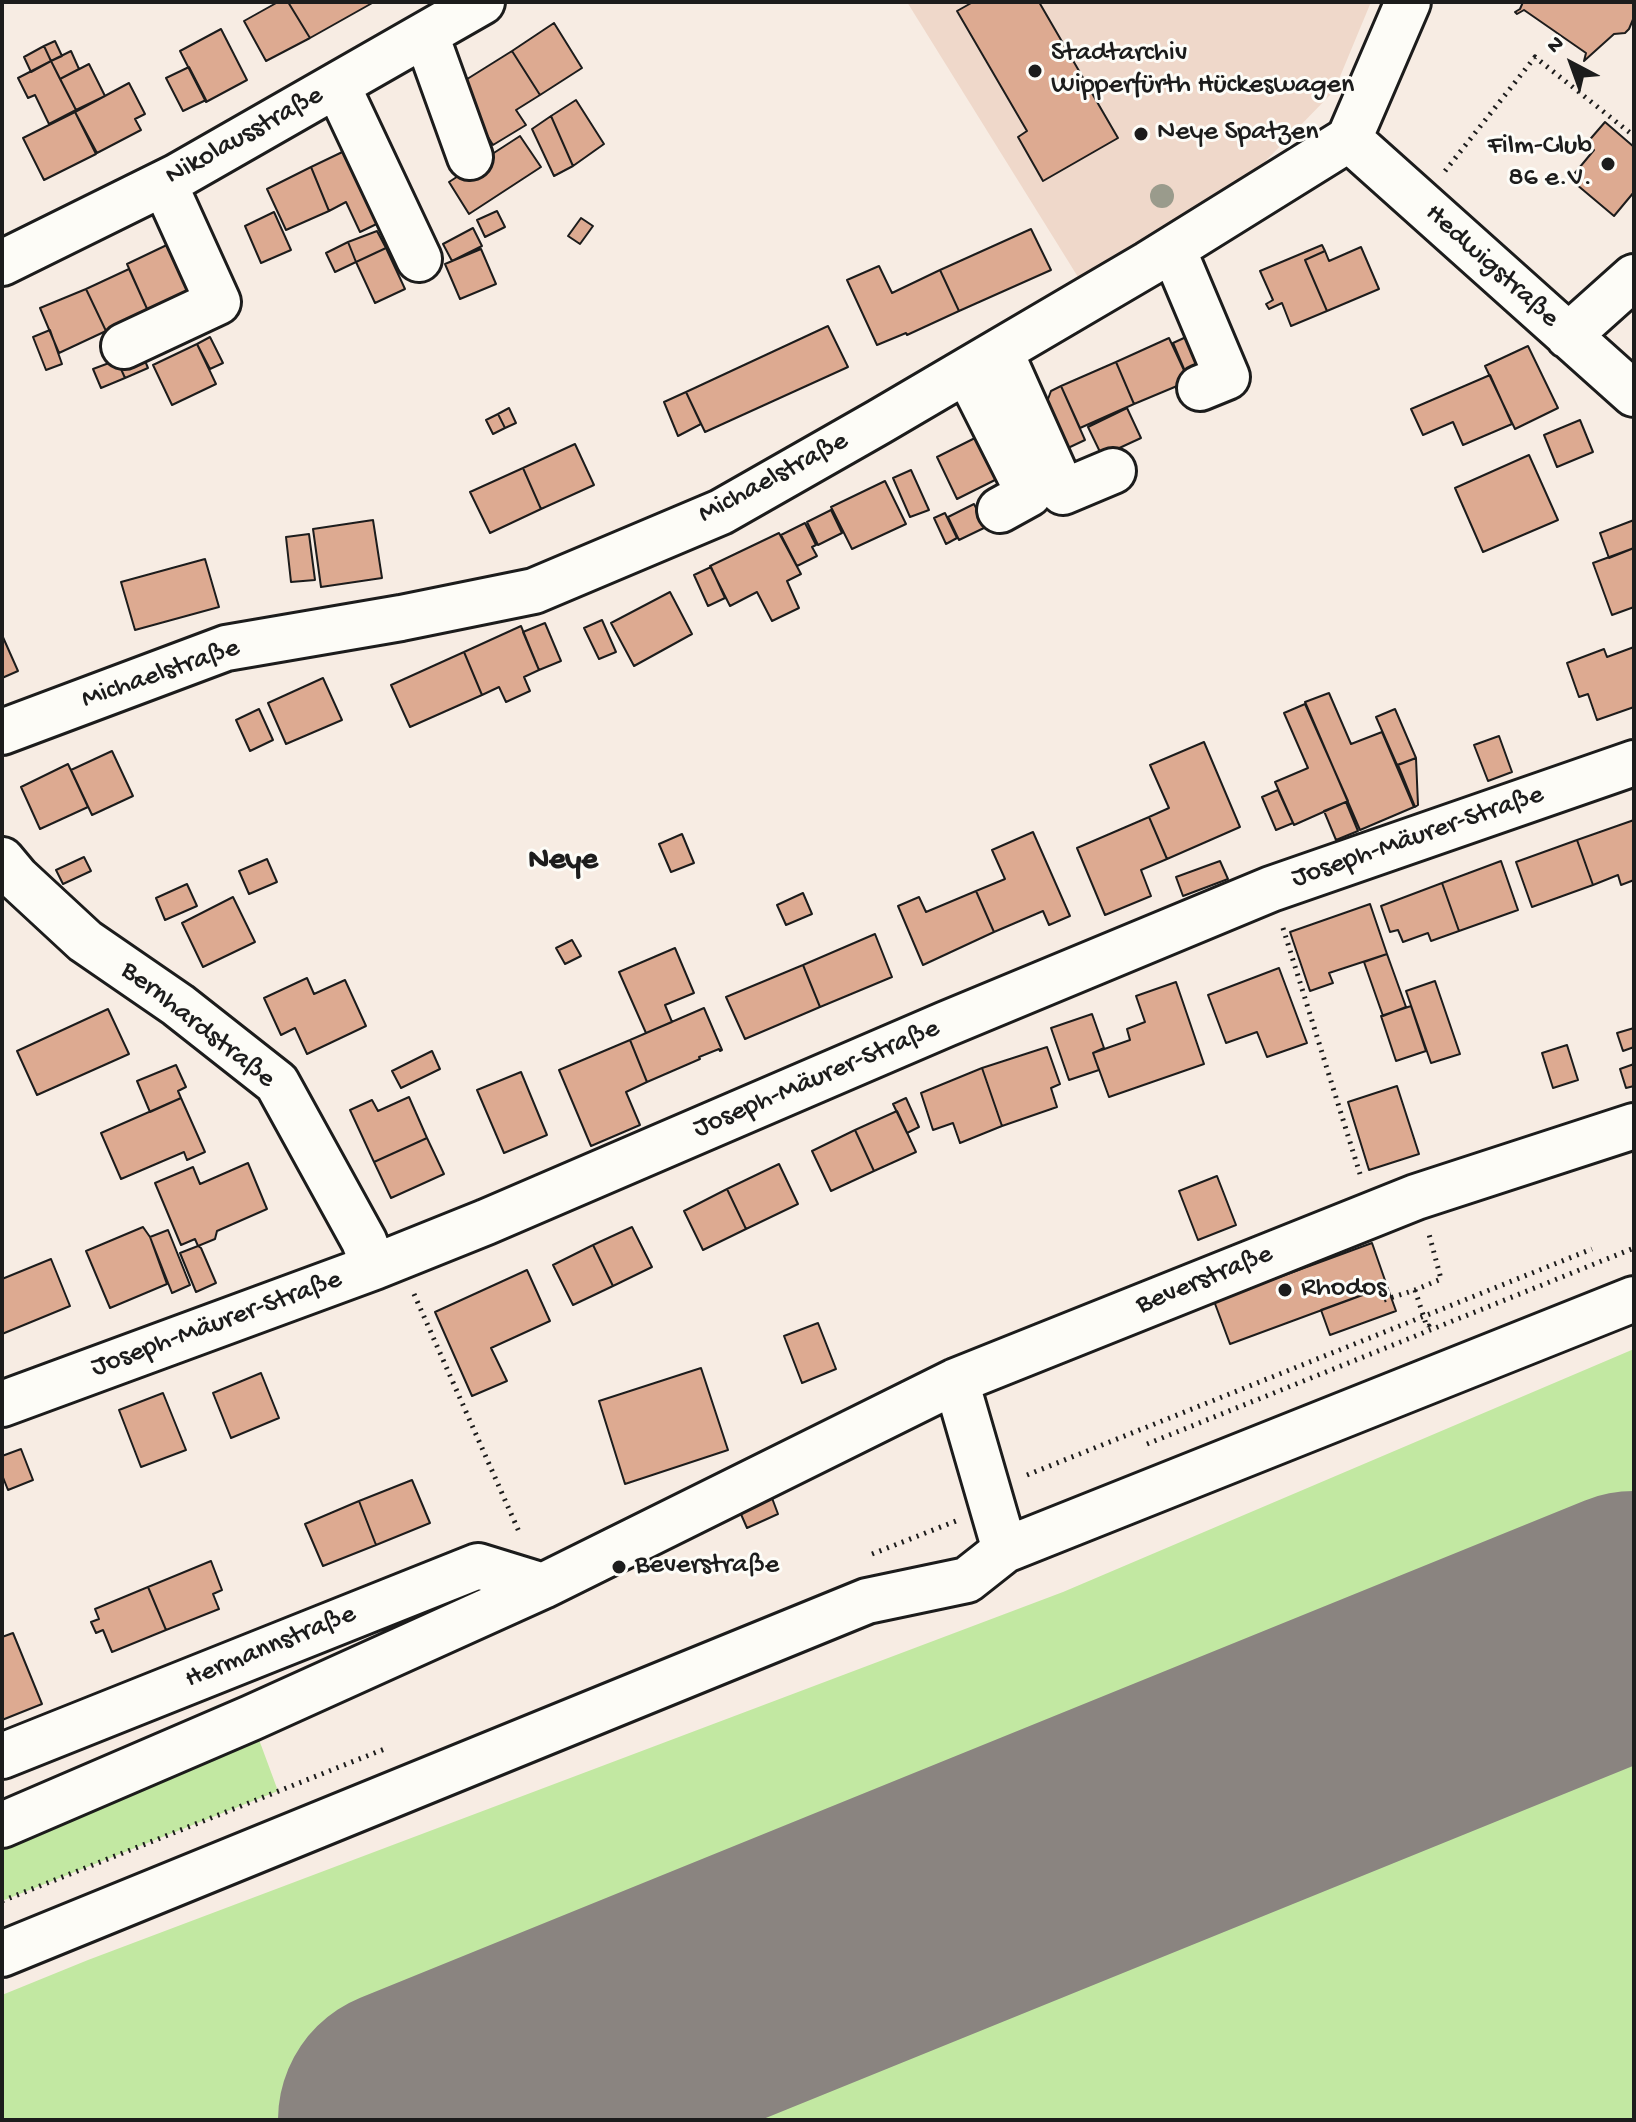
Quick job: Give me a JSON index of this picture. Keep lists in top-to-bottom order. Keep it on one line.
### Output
{"streets":{"street":["Nikolausstraße","Hedwigstraße","Michaelstraße","Joseph-Mäurer-Straße","Bernhardstraße","Beverstraße","Hermannstraße"]},"crossings":[["Hedwigstraße","Michaelstraße"],["Joseph-Mäurer-Straße","Bernhardstraße"],["Beverstraße","Hermannstraße"]],"districts":["Neye"],"places":["Stadtarchiv Wipperfürth Hückeswagen","Neye Spatzen","Film-Club 86 e.V.","Rhodos","Beverstraße"],"north":"top left"}
